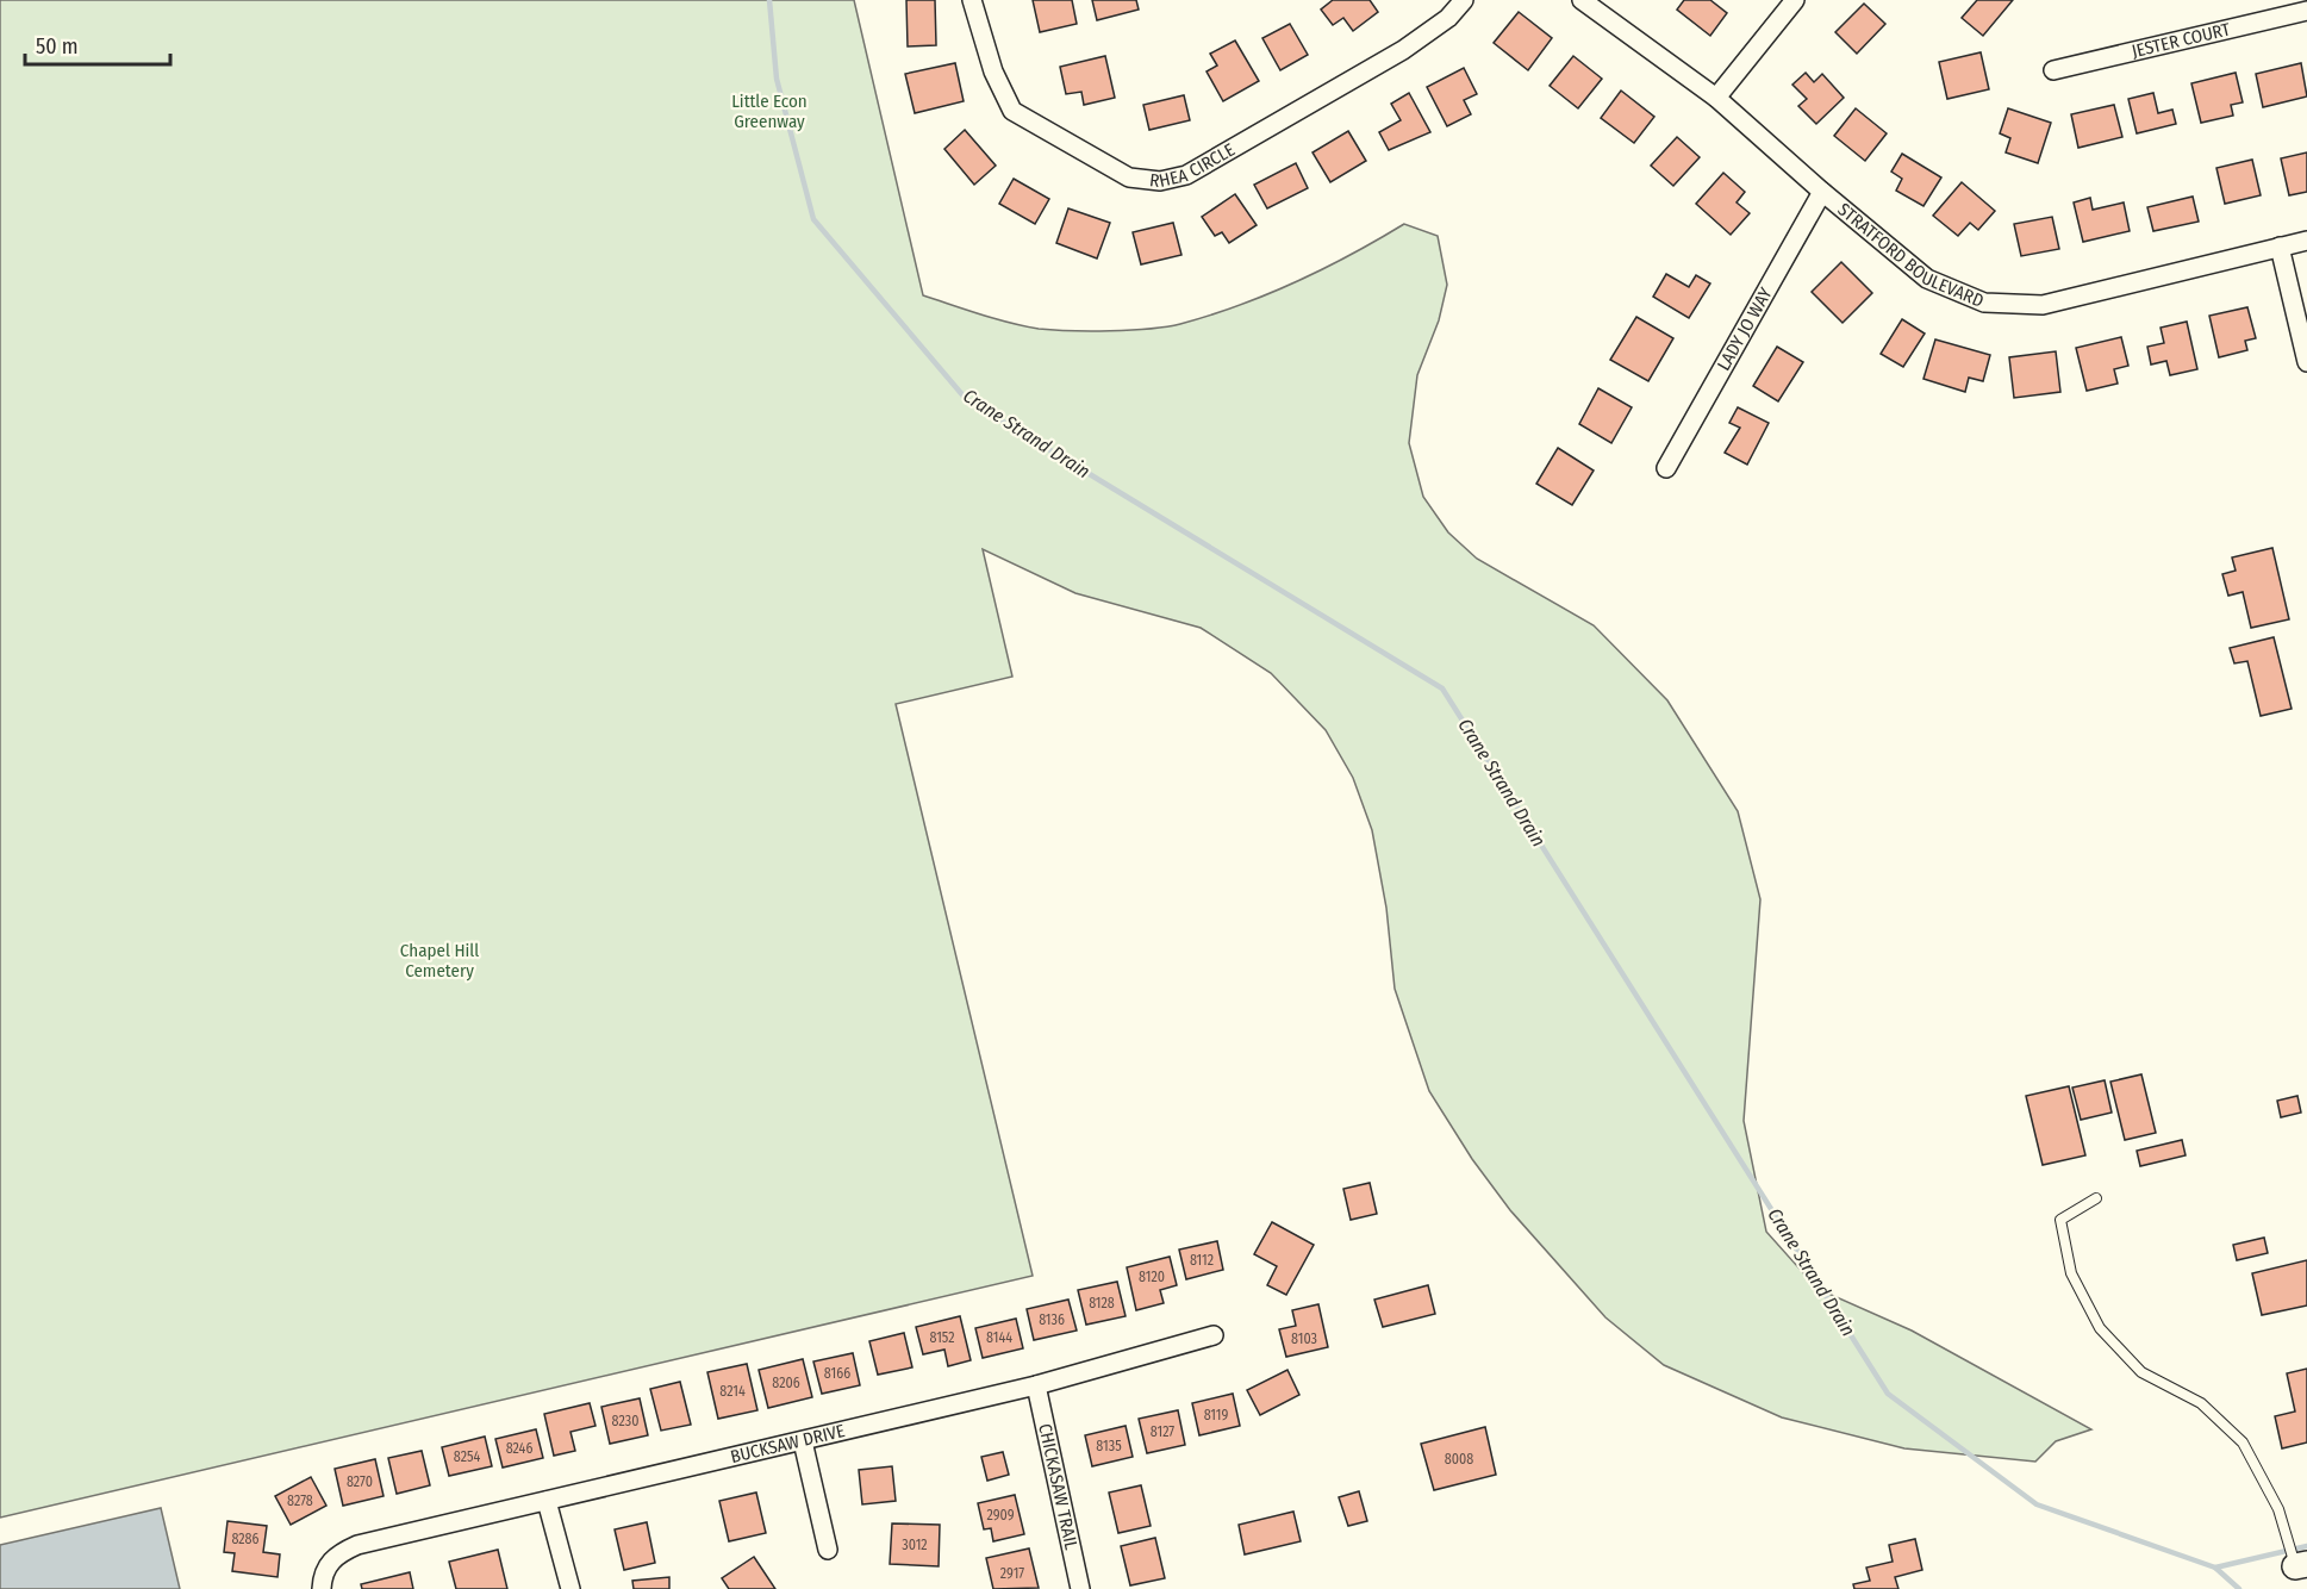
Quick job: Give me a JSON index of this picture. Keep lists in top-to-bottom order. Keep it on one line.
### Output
{"streets":{"street":["JESTER COURT","RHEA CIRCLE","STRATFORD BOULEVARD","LADY JO WAY","BUCKSAW DRIVE","CHICKASAW TRAIL"]},"crossings":[["STRATFORD BOULEVARD","LADY JO WAY"],["BUCKSAW DRIVE","CHICKASAW TRAIL"]],"water":["Crane Strand Drain"],"parks":["Little Econ Greenway","Chapel Hill Cemetery"],"house_numbers":["8112","8120","8128","8136","8152","8144","8103","8166","8206","8214","8119","8230","8127","8135","8246","8254","8008","8270","8278","2909","8286","3012","2917"],"scale_bar":"50 m"}
